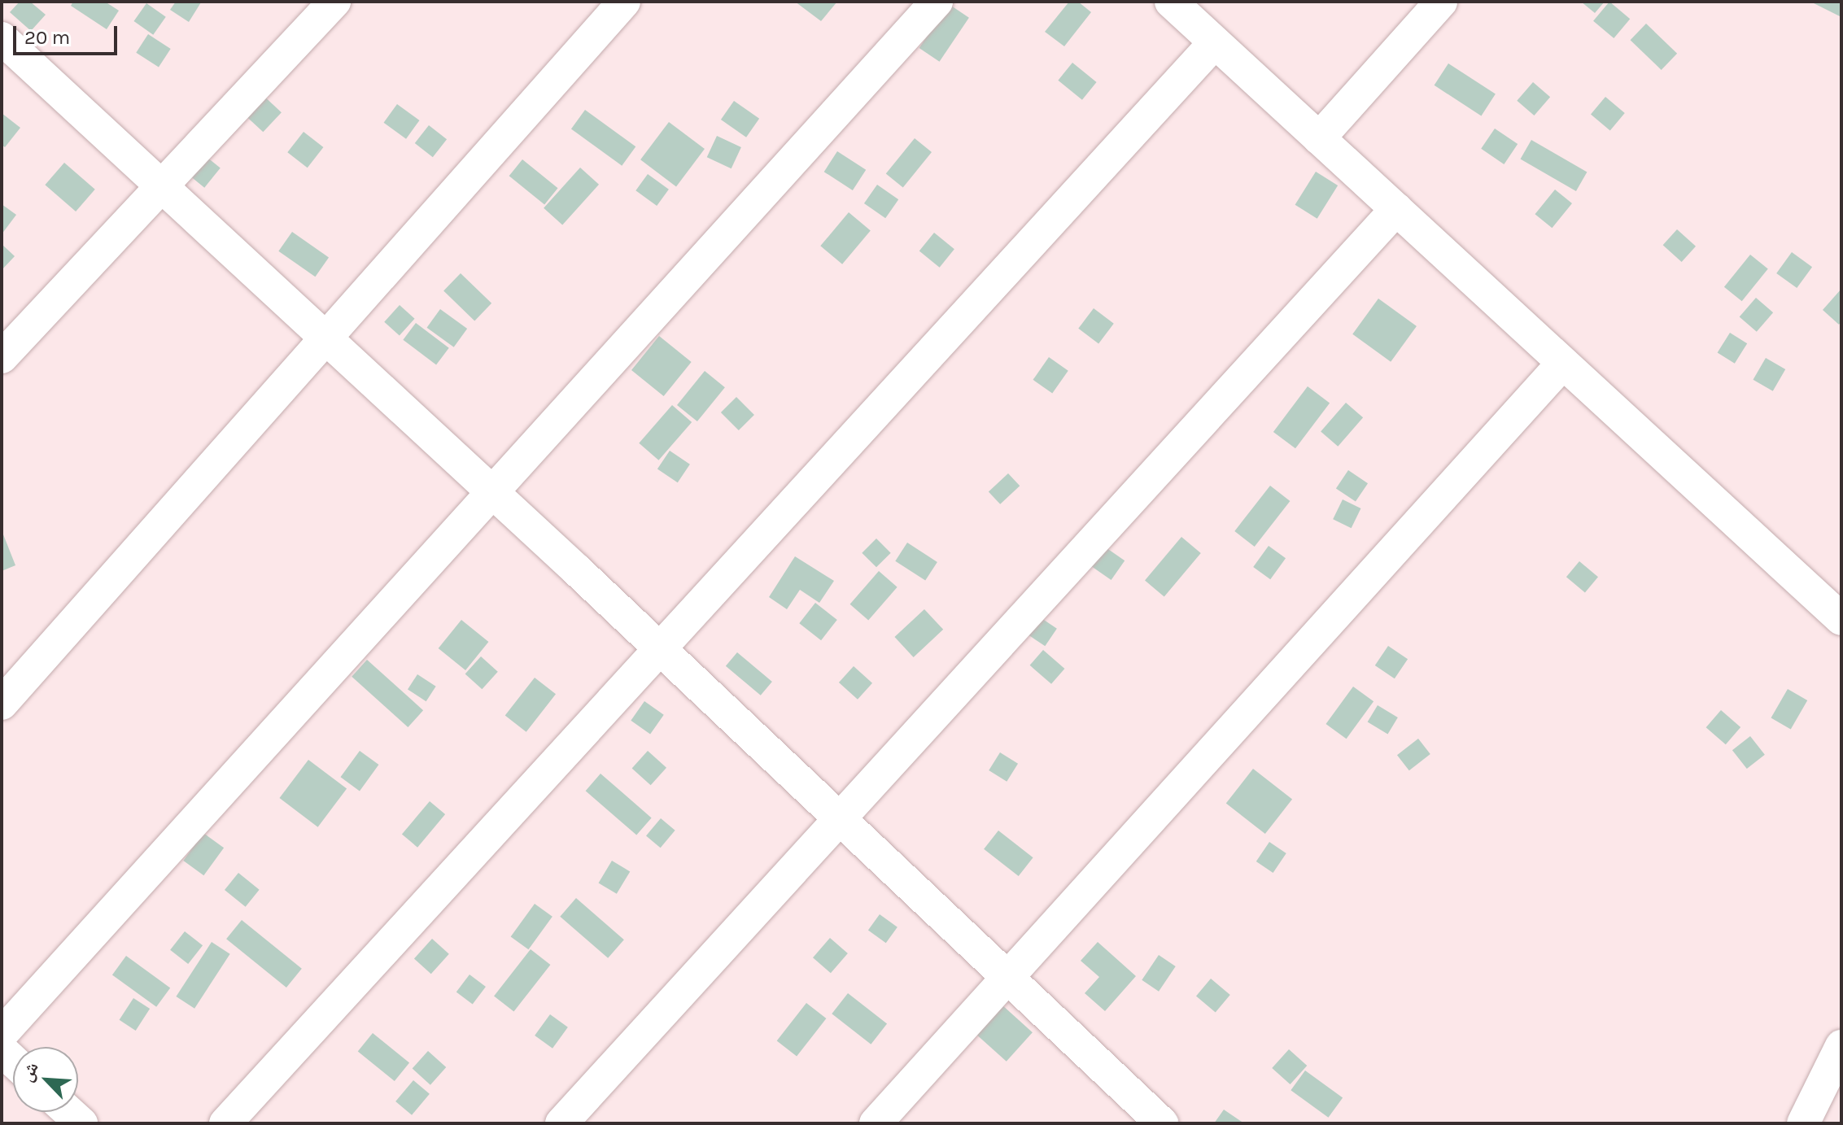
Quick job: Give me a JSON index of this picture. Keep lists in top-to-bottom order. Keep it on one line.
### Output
{"scale_bar":"20 m","north":"top left"}
